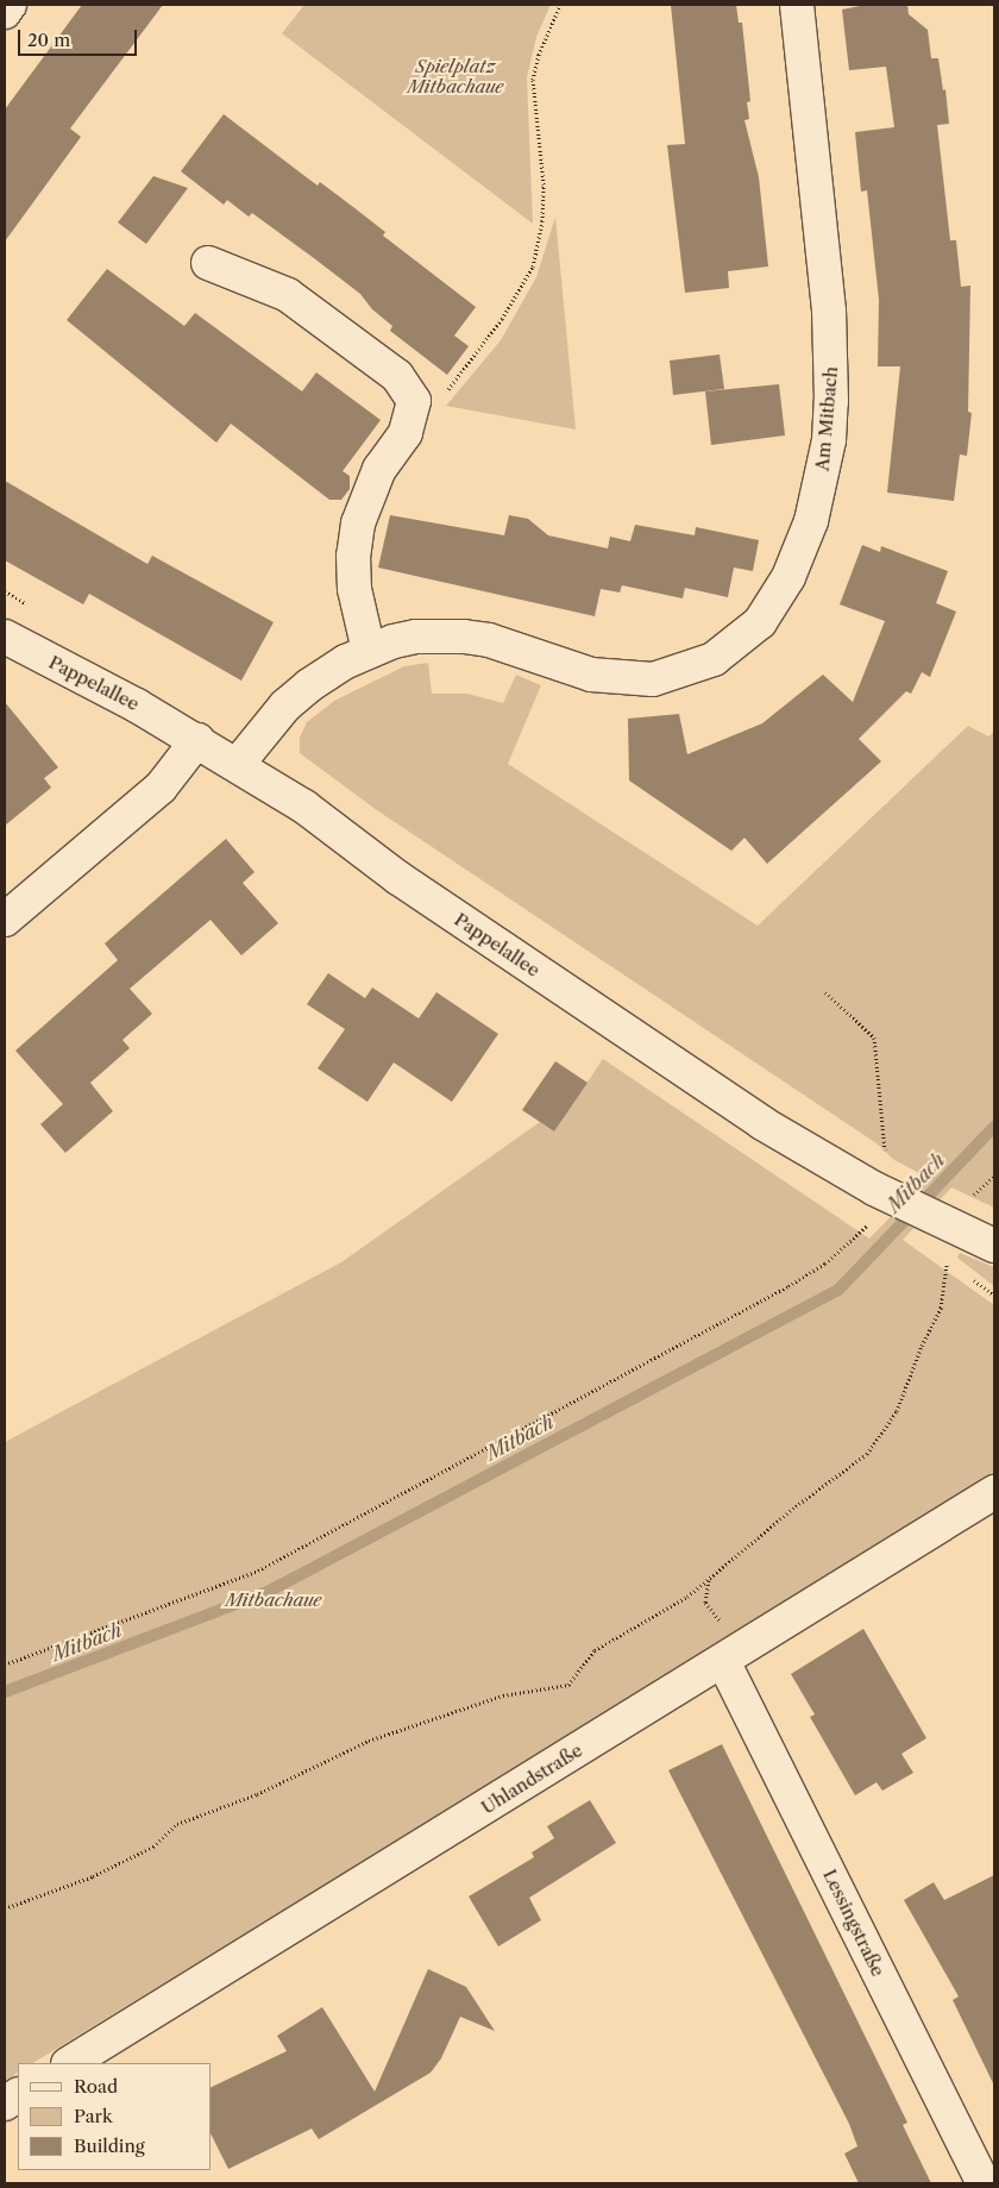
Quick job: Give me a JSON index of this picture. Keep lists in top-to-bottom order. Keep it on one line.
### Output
{"streets":{"street":["Am Mitbach","Pappelallee","Uhlandstraße","Lessingstraße"]},"crossings":[["Am Mitbach","Pappelallee"],["Uhlandstraße","Lessingstraße"]],"water":["Mitbach"],"parks":["Spielplatz Mitbachaue","Mitbachaue"],"legend":["Road","Park","Building"],"scale_bar":"20 m"}
